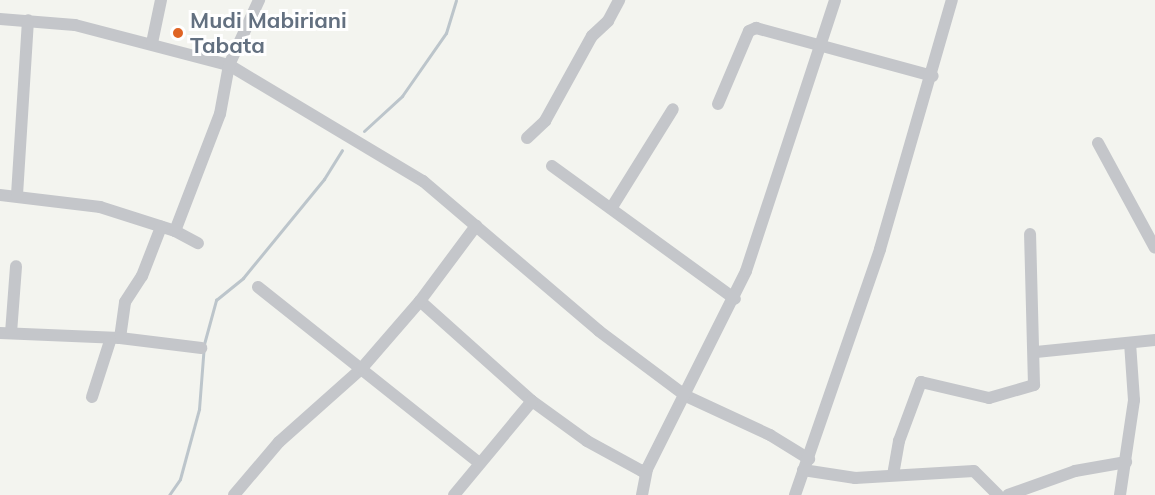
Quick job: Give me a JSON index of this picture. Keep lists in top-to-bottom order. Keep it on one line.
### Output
{"places":["Mudi Mabiriani Tabata"]}
